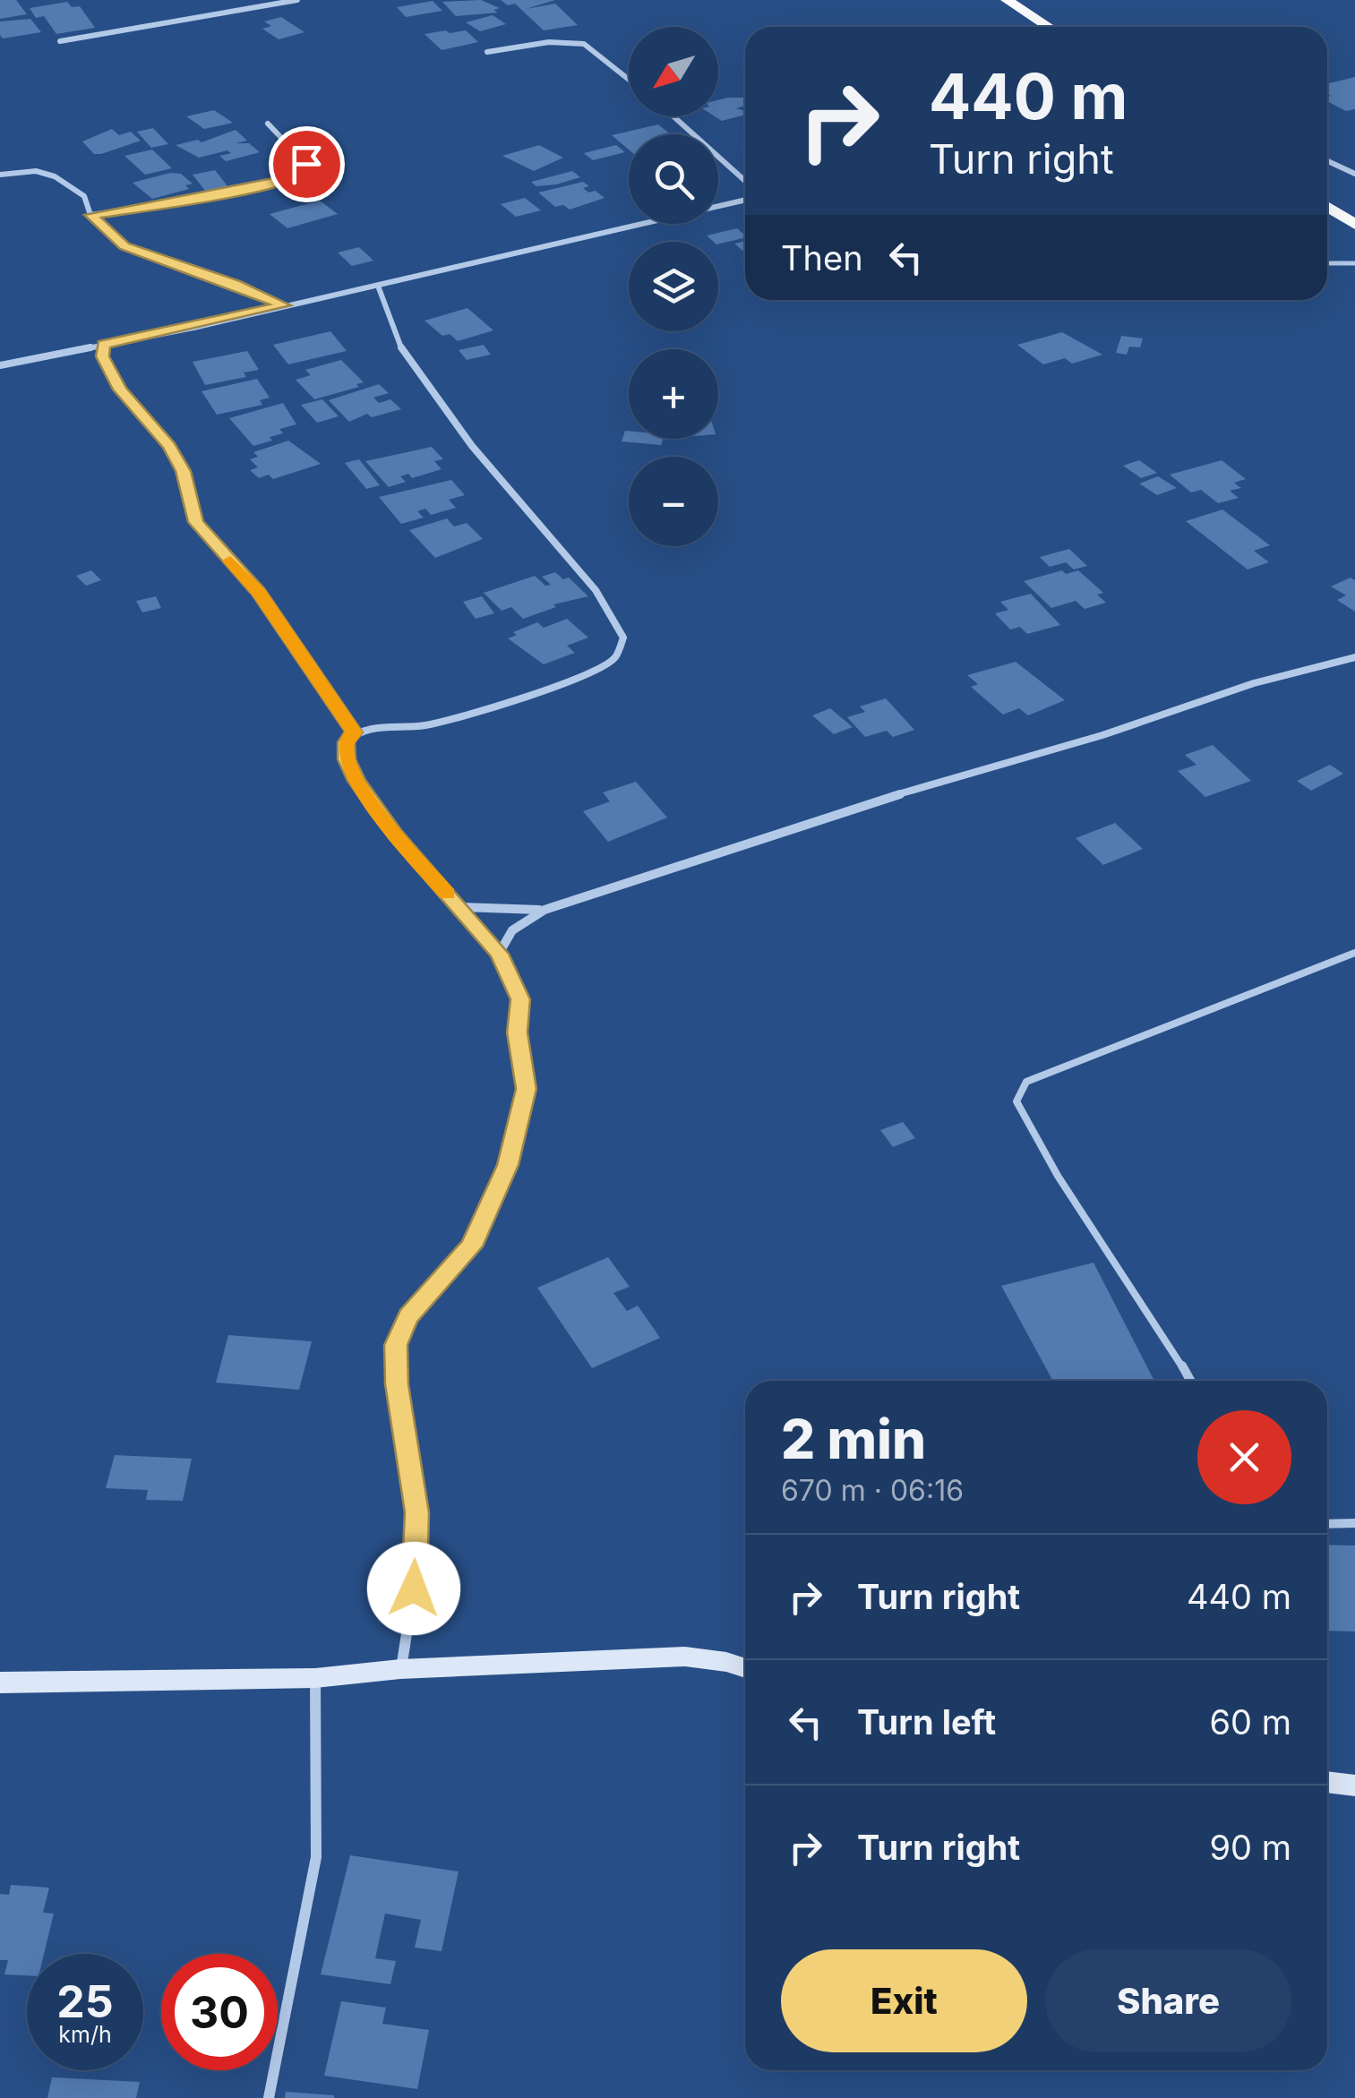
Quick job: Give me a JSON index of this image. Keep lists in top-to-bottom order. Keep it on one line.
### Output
{"north":"bottom left","page":{"map_buttons":["+","−"],"turn":["440 m","Turn right"],"then":"Then","heading":["2 min","670 m · 06:16"],"list":[{"name":"Turn right","value":"440 m"},{"name":"Turn left","value":"60 m"},{"name":"Turn right","value":"90 m"}],"buttons":["Exit","Share"],"speed":"25 km/h","limit":"30"}}
